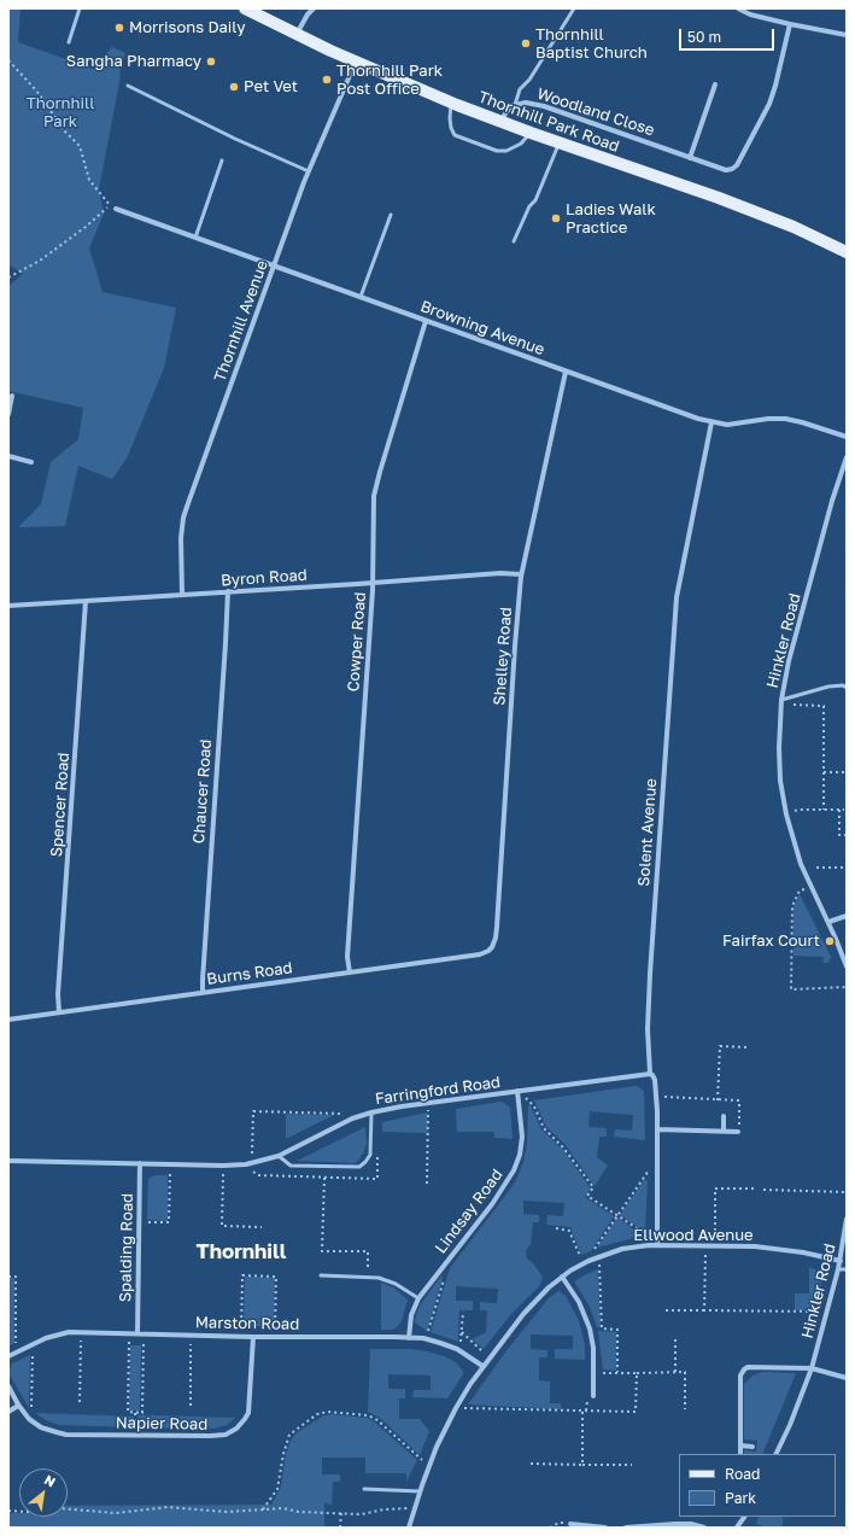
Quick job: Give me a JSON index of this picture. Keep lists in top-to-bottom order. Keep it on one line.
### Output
{"streets":{"main road":["Thornhill Park Road"],"street":["Woodland Close","Thornhill Avenue","Browning Avenue","Byron Road","Hinkler Road","Cowper Road","Shelley Road","Chaucer Road","Spencer Road","Solent Avenue","Burns Road","Farringford Road","Lindsay Road","Ellwood Avenue","Spalding Road","Marston Road","Napier Road"]},"crossings":[["Woodland Close","Thornhill Park Road"],["Thornhill Park Road","Thornhill Avenue"],["Thornhill Avenue","Browning Avenue"],["Thornhill Avenue","Byron Road"],["Browning Avenue","Cowper Road"],["Browning Avenue","Shelley Road"],["Browning Avenue","Solent Avenue"],["Byron Road","Cowper Road"],["Byron Road","Shelley Road"],["Byron Road","Chaucer Road"],["Byron Road","Spencer Road"],["Hinkler Road","Ellwood Avenue"],["Cowper Road","Burns Road"],["Shelley Road","Burns Road"],["Chaucer Road","Burns Road"],["Spencer Road","Burns Road"],["Solent Avenue","Farringford Road"],["Solent Avenue","Ellwood Avenue"],["Farringford Road","Lindsay Road"],["Farringford Road","Spalding Road"],["Lindsay Road","Marston Road"],["Ellwood Avenue","Marston Road"],["Spalding Road","Marston Road"],["Marston Road","Napier Road"]],"districts":["Thornhill"],"parks":["Thornhill Park"],"places":["Morrisons Daily","Thornhill Baptist Church","Sangha Pharmacy","Thornhill Park Post Office","Pet Vet","Ladies Walk Practice","Fairfax Court"],"legend":["Road","Park"],"scale_bar":"50 m","north":"top right"}
